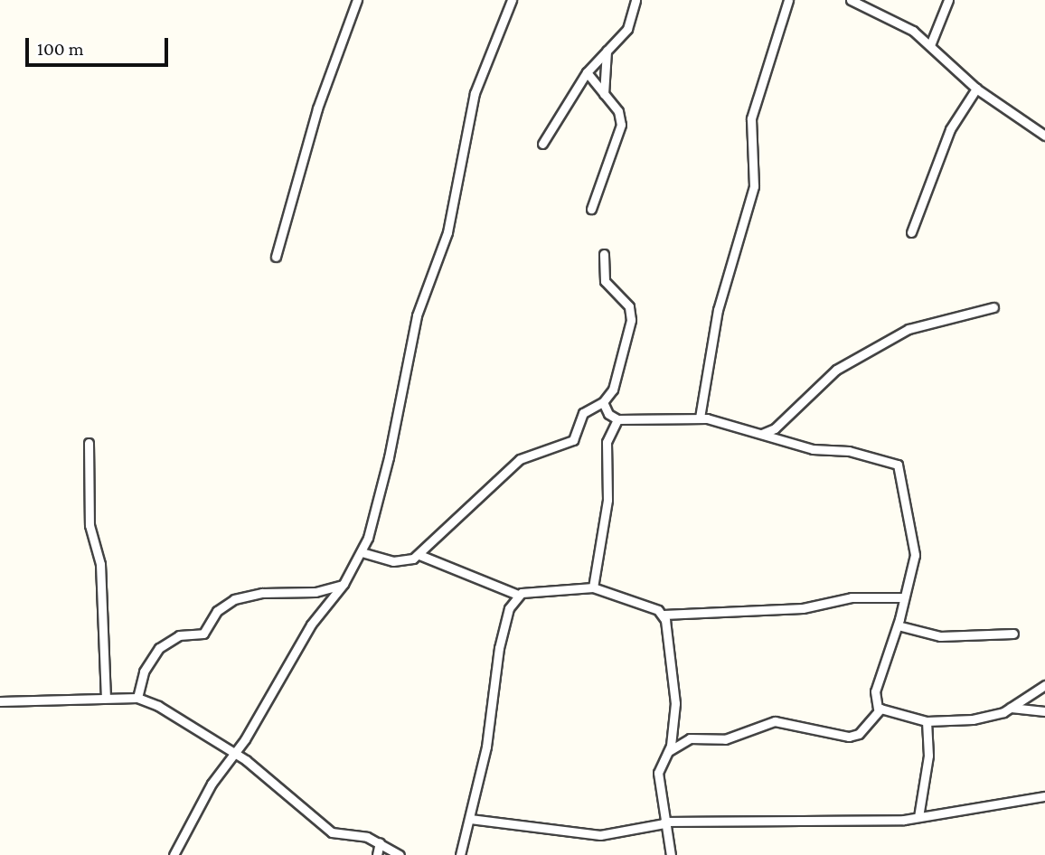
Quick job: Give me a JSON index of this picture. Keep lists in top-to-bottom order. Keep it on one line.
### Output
{"scale_bar":"100 m"}
